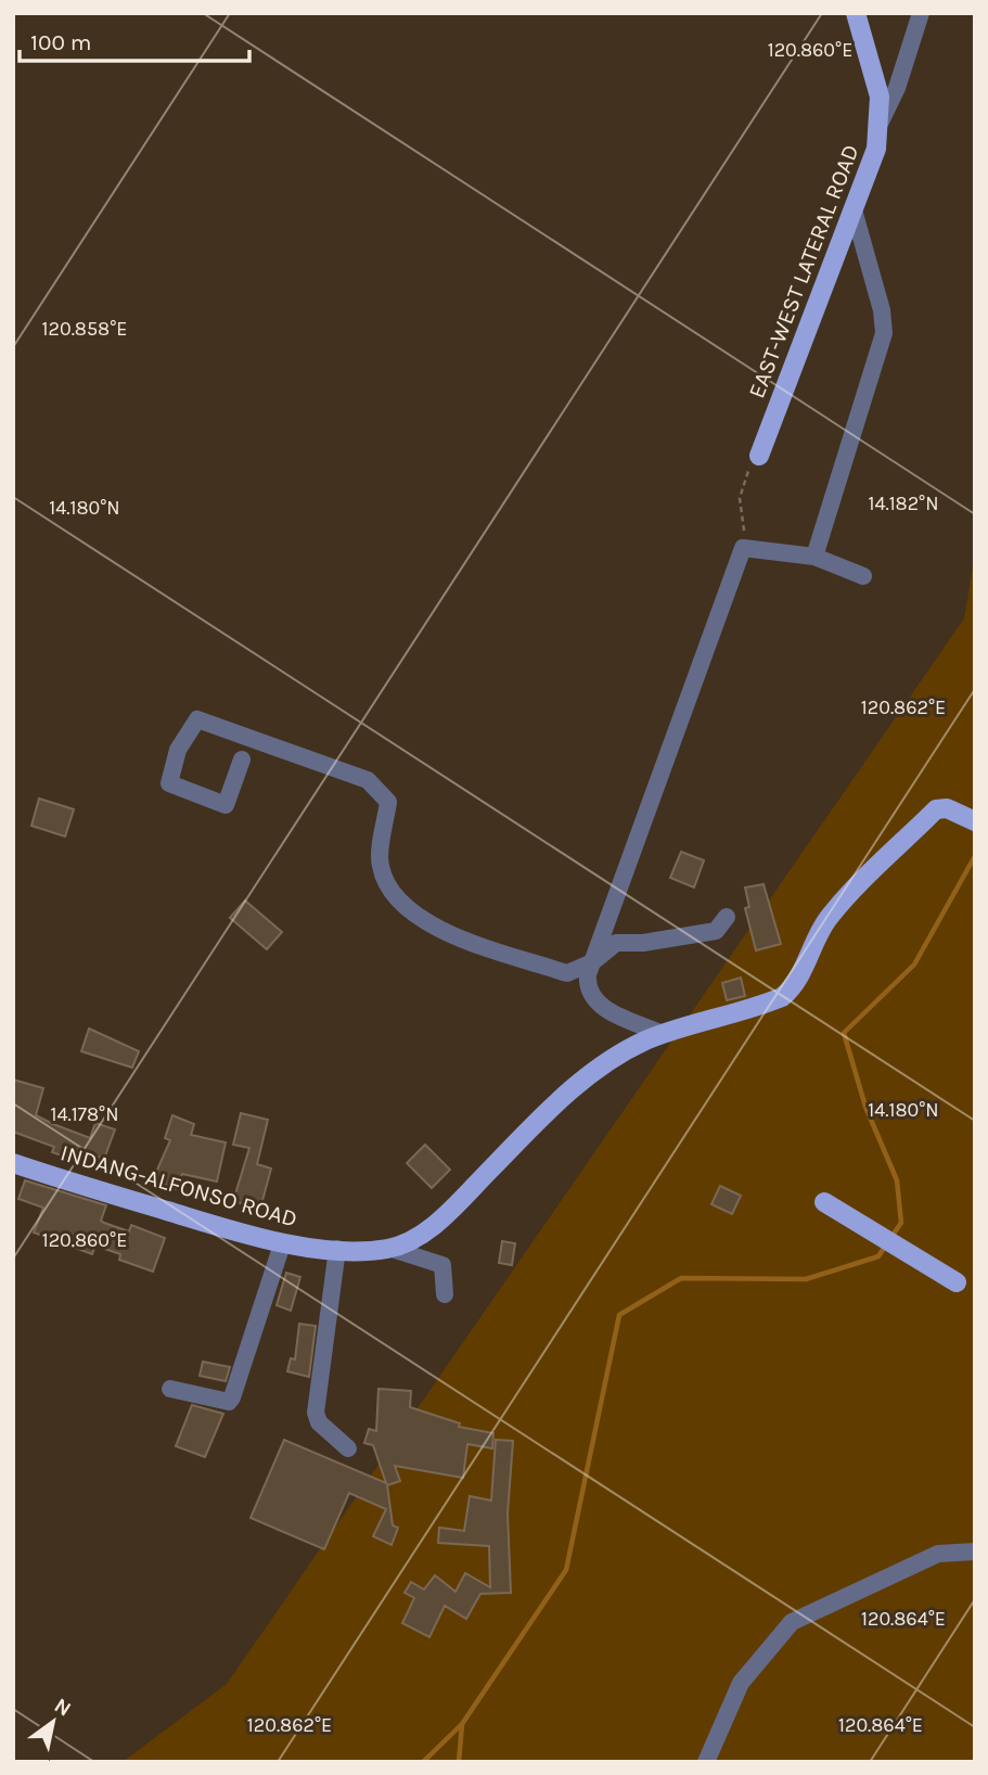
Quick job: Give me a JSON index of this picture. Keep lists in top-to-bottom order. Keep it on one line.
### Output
{"streets":{"main road":["EAST-WEST LATERAL ROAD","INDANG-ALFONSO ROAD"]},"scale_bar":"100 m","north":"top right","coordinates":["120.860°E","120.858°E","14.182°N","14.180°N","120.862°E","14.178°N","120.864°E"]}
